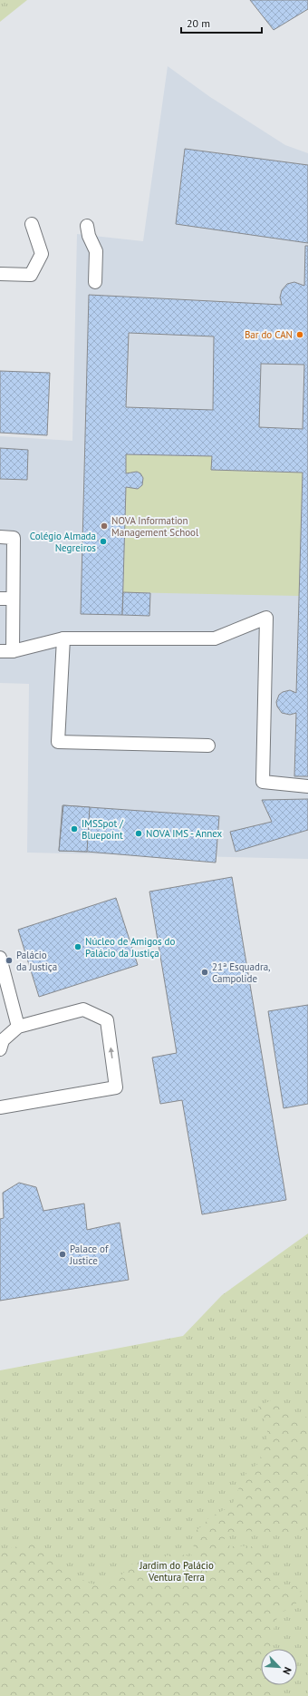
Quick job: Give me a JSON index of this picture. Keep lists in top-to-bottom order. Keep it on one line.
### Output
{"parks":["Jardim do Palácio Ventura Terra"],"places":["Bar do CAN","NOVA Information Management School","Colégio Almada Negreiros","IMSSpot / Bluepoint","NOVA IMS - Annex","Núcleo de Amigos do Palácio da Justiça","Palácio da Justiça","21ª Esquadra, Campolide","Palace of Justice"],"scale_bar":"20 m","north":"bottom right"}
